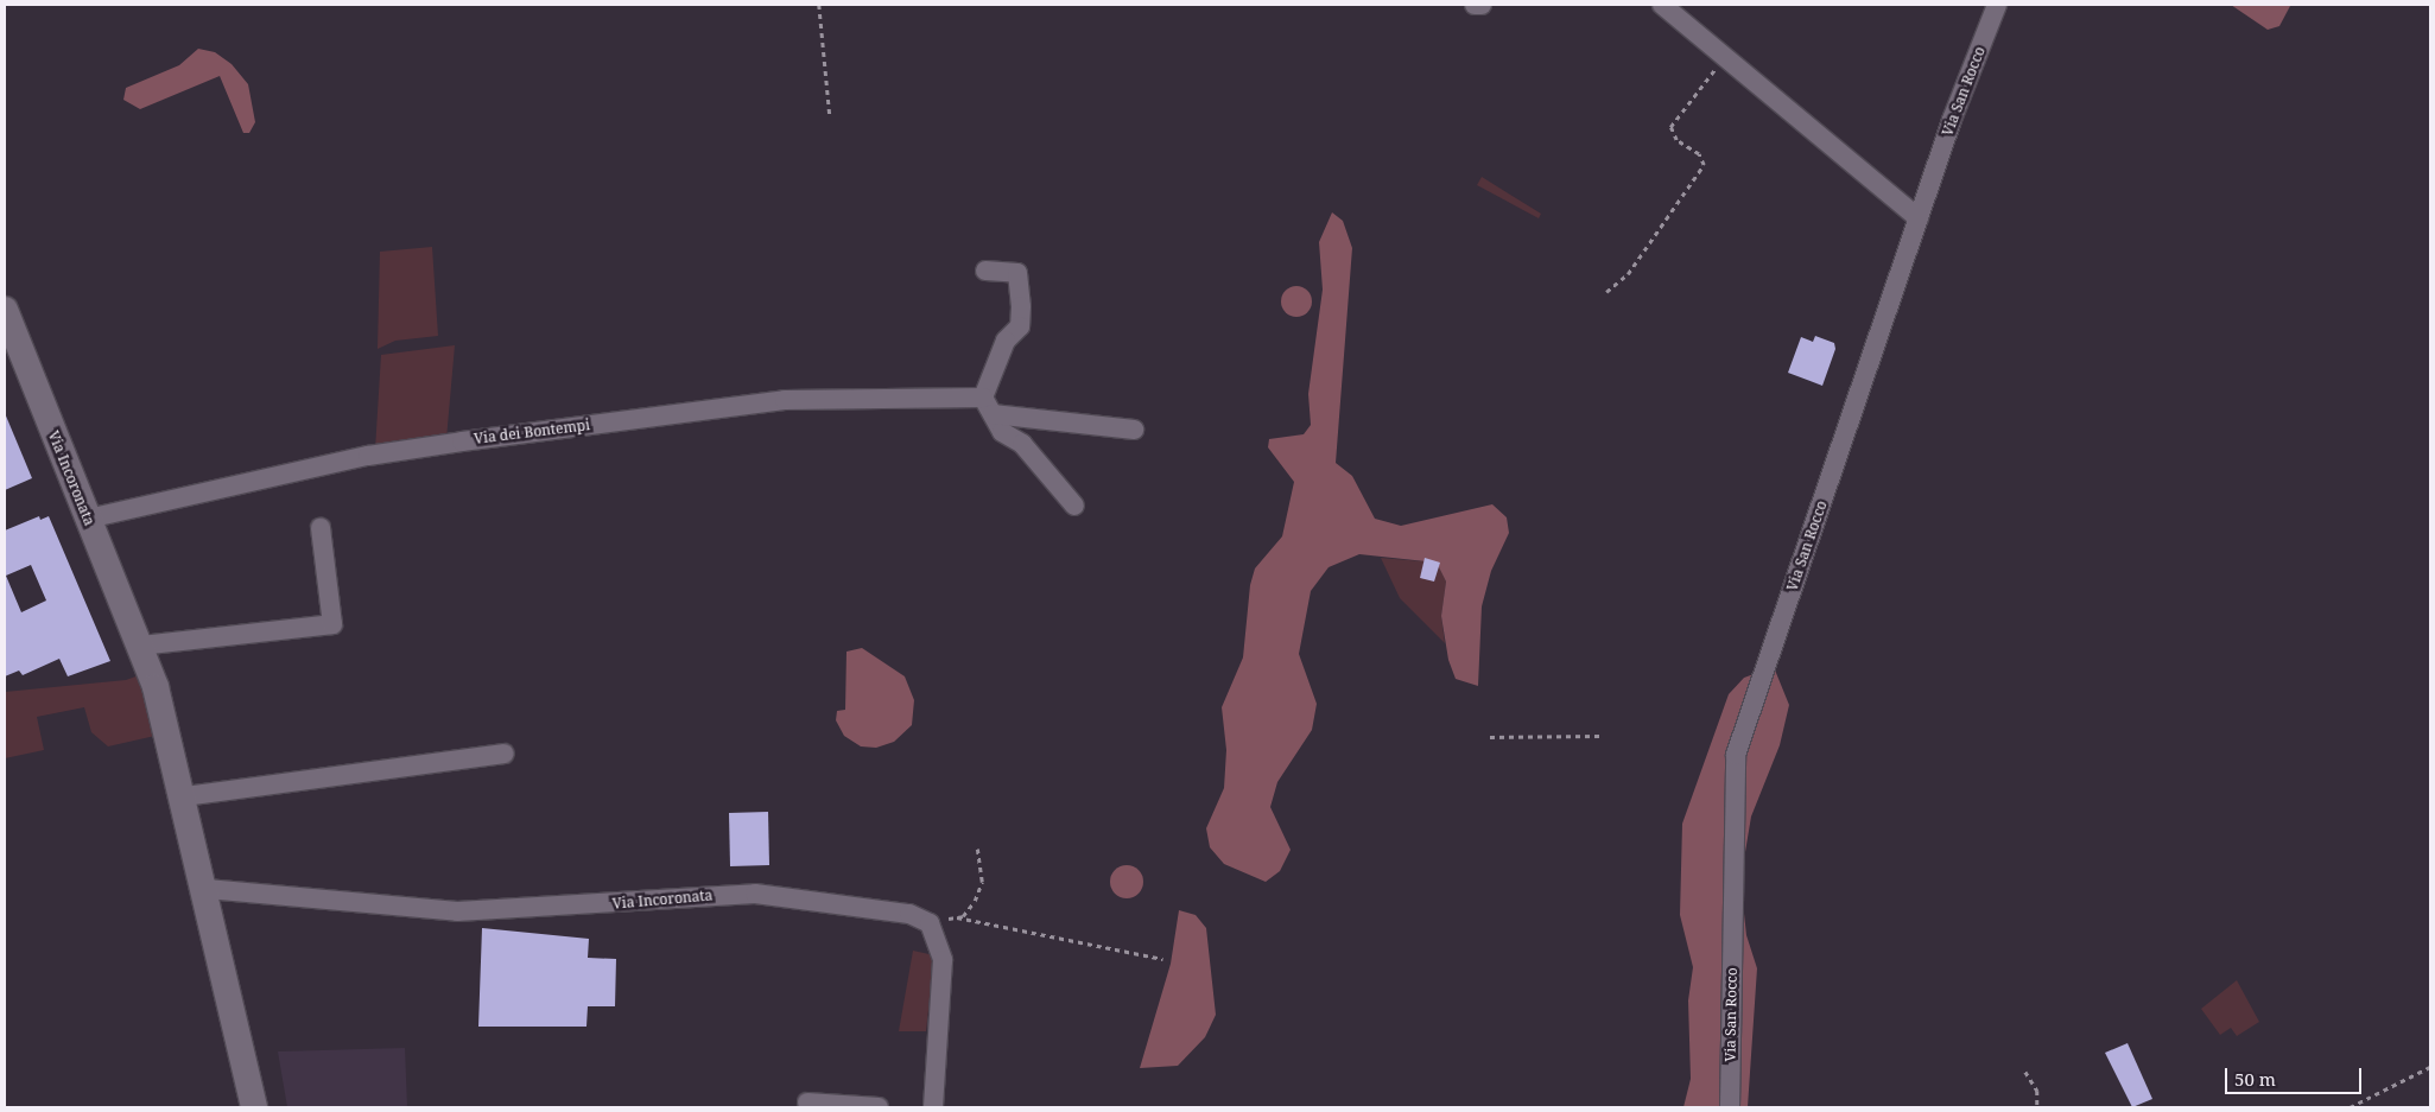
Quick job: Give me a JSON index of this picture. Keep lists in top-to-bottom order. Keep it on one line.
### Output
{"streets":{"main road":["Via Incoronata"],"street":["Via San Rocco","Via dei Bontempi"]},"crossings":[["Via dei Bontempi","Via Incoronata"]],"scale_bar":"50 m"}
